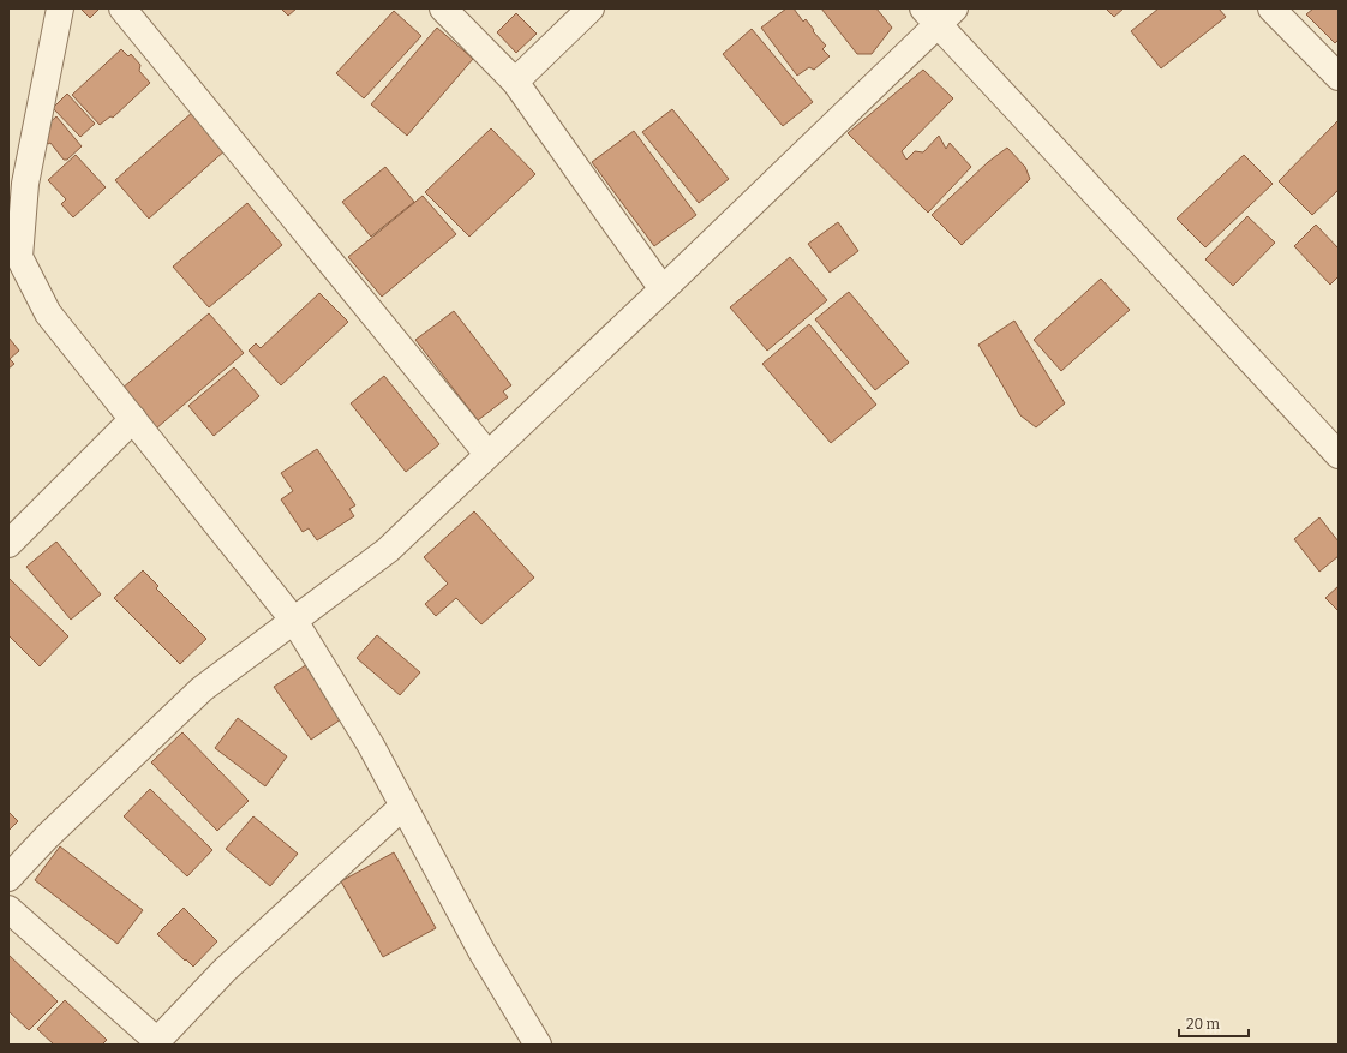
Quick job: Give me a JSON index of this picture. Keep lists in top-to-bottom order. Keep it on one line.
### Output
{"scale_bar":"20 m"}
